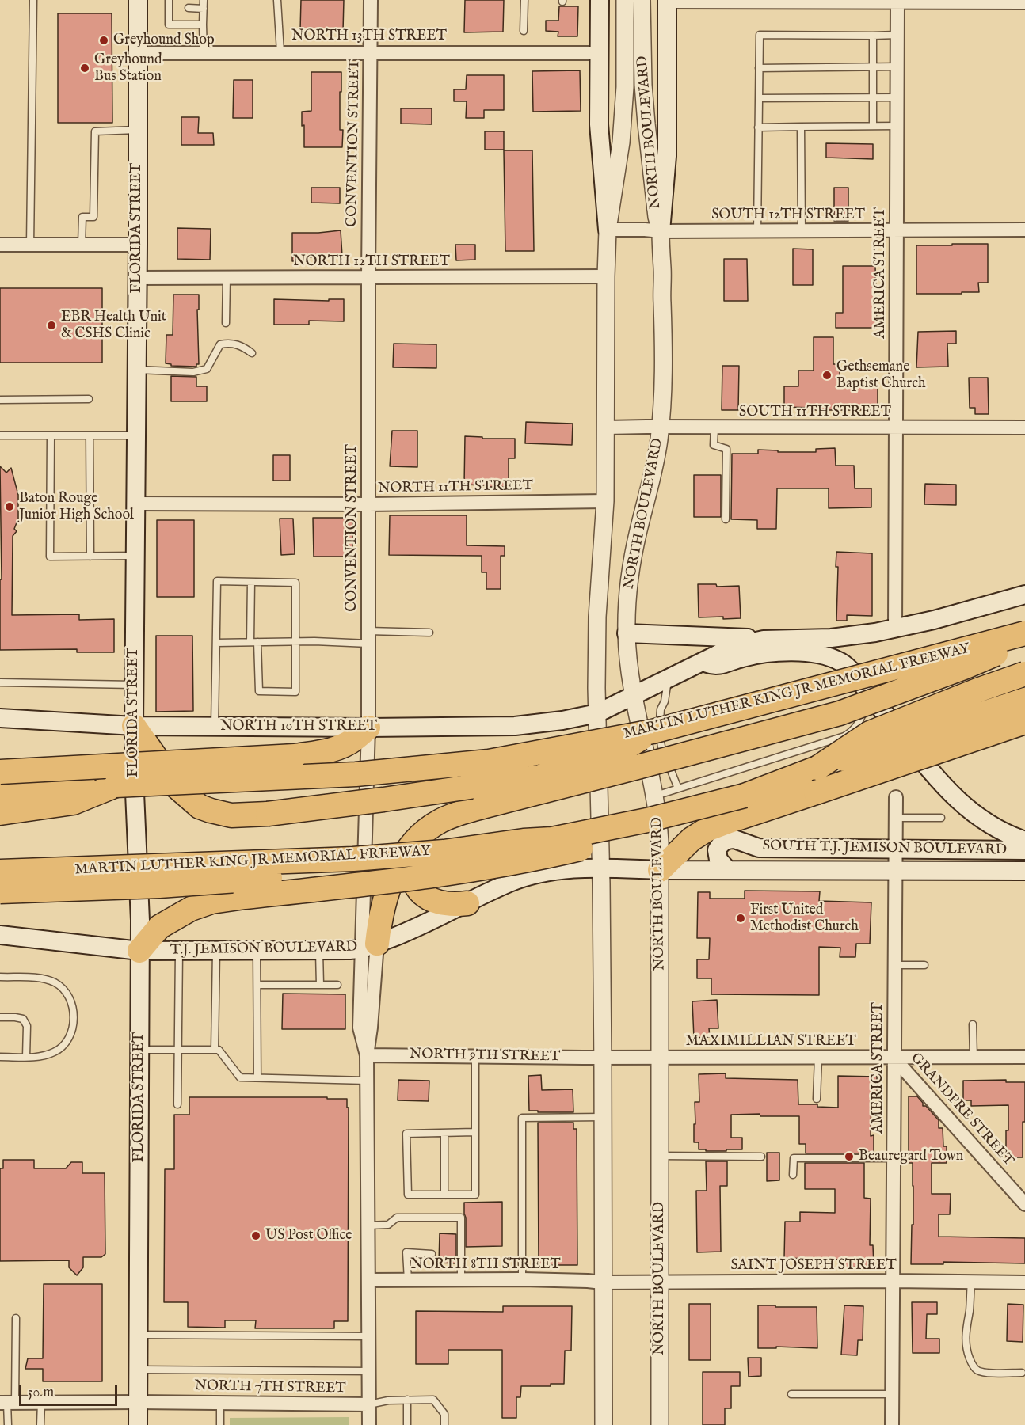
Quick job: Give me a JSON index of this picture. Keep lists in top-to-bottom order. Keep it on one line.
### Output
{"streets":{"highway":["MARTIN LUTHER KING JR MEMORIAL FREEWAY"],"main road":["FLORIDA STREET","NORTH 10TH STREET","SOUTH T.J. JEMISON BOULEVARD","T.J. JEMISON BOULEVARD"],"street":["NORTH 13TH STREET","NORTH BOULEVARD","CONVENTION STREET","SOUTH 12TH STREET","NORTH 12TH STREET","AMERICA STREET","SOUTH 11TH STREET","NORTH 11TH STREET","MAXIMILLIAN STREET","NORTH 9TH STREET","GRANDPRE STREET","NORTH 8TH STREET","SAINT JOSEPH STREET","NORTH 7TH STREET"]},"crossings":[["NORTH 13TH STREET","CONVENTION STREET"],["NORTH 13TH STREET","FLORIDA STREET"],["NORTH BOULEVARD","SOUTH 12TH STREET"],["NORTH BOULEVARD","NORTH 12TH STREET"],["NORTH BOULEVARD","SOUTH 11TH STREET"],["NORTH BOULEVARD","NORTH 11TH STREET"],["NORTH BOULEVARD","NORTH 10TH STREET"],["NORTH BOULEVARD","SOUTH T.J. JEMISON BOULEVARD"],["NORTH BOULEVARD","T.J. JEMISON BOULEVARD"],["NORTH BOULEVARD","MAXIMILLIAN STREET"],["NORTH BOULEVARD","NORTH 9TH STREET"],["NORTH BOULEVARD","NORTH 8TH STREET"],["NORTH BOULEVARD","SAINT JOSEPH STREET"],["CONVENTION STREET","NORTH 12TH STREET"],["CONVENTION STREET","NORTH 11TH STREET"],["CONVENTION STREET","NORTH 10TH STREET"],["CONVENTION STREET","T.J. JEMISON BOULEVARD"],["CONVENTION STREET","NORTH 9TH STREET"],["CONVENTION STREET","NORTH 8TH STREET"],["CONVENTION STREET","NORTH 7TH STREET"],["SOUTH 12TH STREET","AMERICA STREET"],["FLORIDA STREET","NORTH 12TH STREET"],["FLORIDA STREET","NORTH 11TH STREET"],["FLORIDA STREET","NORTH 10TH STREET"],["FLORIDA STREET","T.J. JEMISON BOULEVARD"],["FLORIDA STREET","NORTH 7TH STREET"],["AMERICA STREET","SOUTH 11TH STREET"],["AMERICA STREET","SOUTH T.J. JEMISON BOULEVARD"],["AMERICA STREET","MAXIMILLIAN STREET"],["AMERICA STREET","GRANDPRE STREET"],["AMERICA STREET","SAINT JOSEPH STREET"],["SOUTH T.J. JEMISON BOULEVARD","T.J. JEMISON BOULEVARD"],["MAXIMILLIAN STREET","NORTH 9TH STREET"],["MAXIMILLIAN STREET","GRANDPRE STREET"],["NORTH 8TH STREET","SAINT JOSEPH STREET"]],"places":["Greyhound Shop","Greyhound Bus Station","EBR Health Unit & CSHS Clinic","Gethsemane Baptist Church","Baton Rouge Junior High School","First United Methodist Church","Beauregard Town","US Post Office"],"scale_bar":"50 m"}
